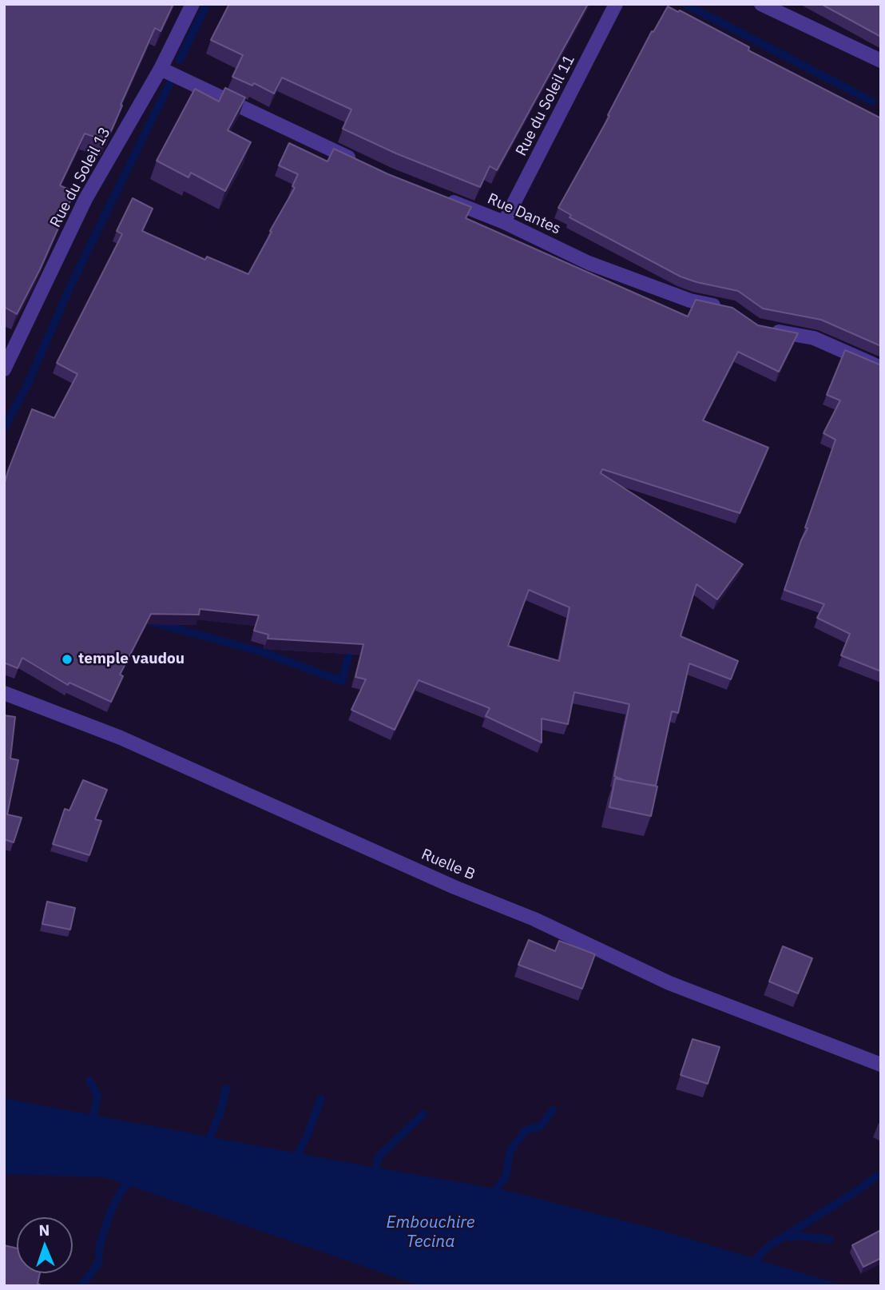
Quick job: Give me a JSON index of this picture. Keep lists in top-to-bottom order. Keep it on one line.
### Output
{"streets":{"street":["Rue du Soleil 11","Rue du Soleil 13","Rue Dantes","Ruelle B"]},"crossings":[["Rue du Soleil 11","Rue Dantes"]],"water":["Embouchire Tecina"],"places":["temple vaudou"],"north":"top"}
